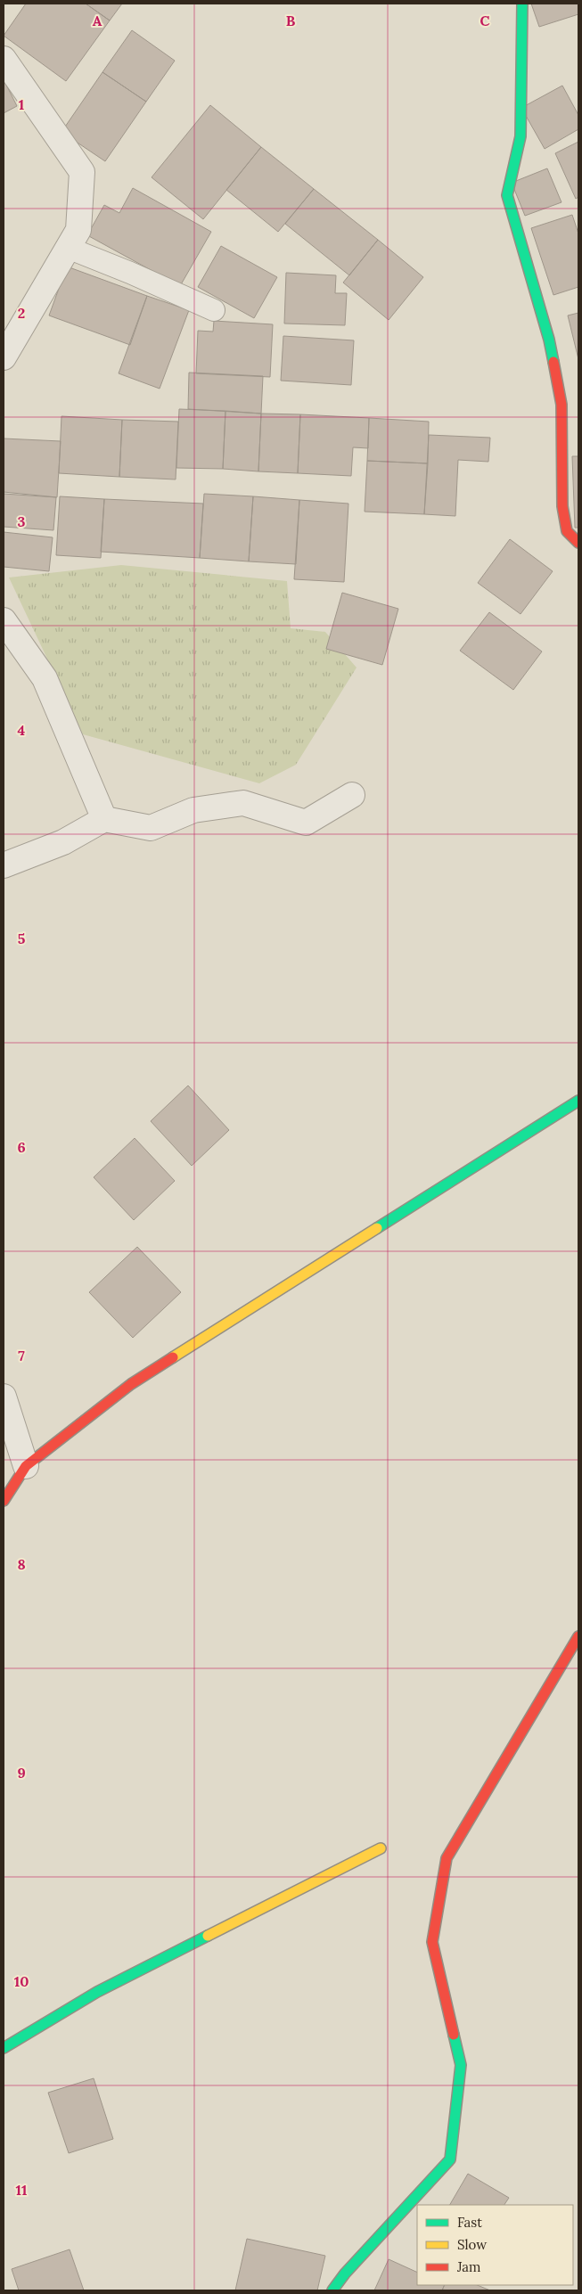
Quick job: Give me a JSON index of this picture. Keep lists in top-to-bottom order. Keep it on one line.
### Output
{"legend":["Fast","Slow","Jam"],"grid":{"columns":["A","B","C"],"rows":["1","2","3","4","5","6","7","8","9","10","11"]}}
